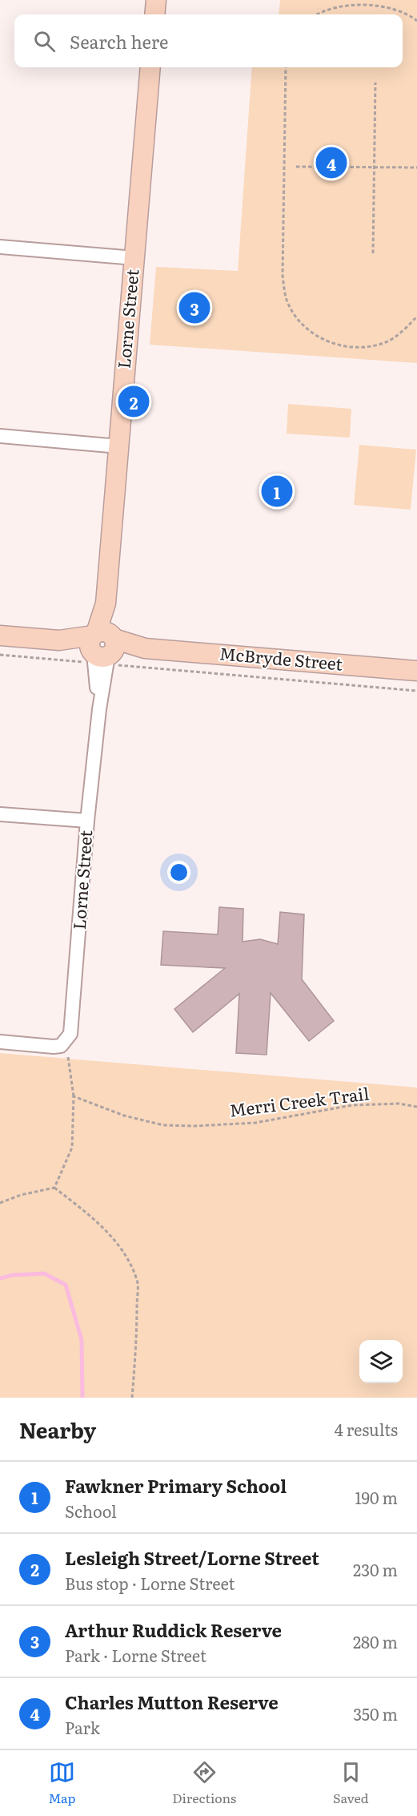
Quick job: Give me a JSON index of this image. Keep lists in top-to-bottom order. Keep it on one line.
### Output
{"streets":{"street":["Lorne Street","McBryde Street"],"path":["Merri Creek Trail"]},"crossings":[["Lorne Street","McBryde Street"]],"page":{"search":"Search here","pins":["4","3","2","1"],"heading":["Nearby","4 results"],"list":[{"mark":"1","name":"Fawkner Primary School","note":"School","value":"190 m"},{"mark":"2","name":"Lesleigh Street/Lorne Street","note":"Bus stop · Lorne Street","value":"230 m"},{"mark":"3","name":"Arthur Ruddick Reserve","note":"Park · Lorne Street","value":"280 m"},{"mark":"4","name":"Charles Mutton Reserve","note":"Park","value":"350 m"}],"nav":["Map","Directions","Saved"]}}
